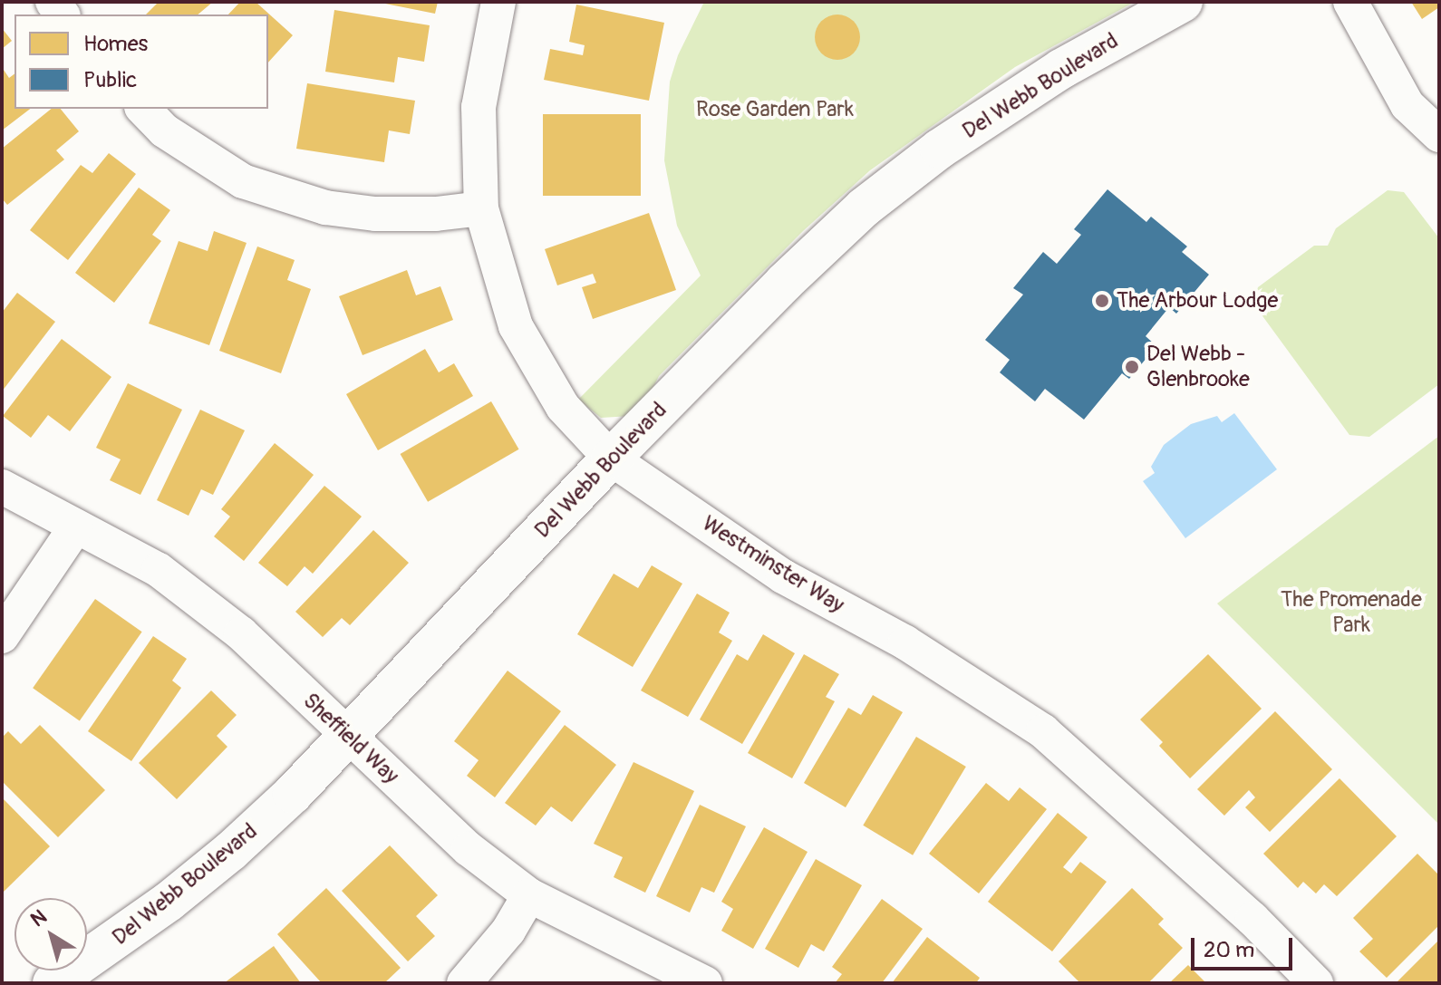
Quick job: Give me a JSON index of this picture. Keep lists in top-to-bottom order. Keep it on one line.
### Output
{"streets":{"street":["Del Webb Boulevard","Westminster Way","Sheffield Way"]},"crossings":[["Del Webb Boulevard","Westminster Way"],["Del Webb Boulevard","Sheffield Way"]],"parks":["Rose Garden Park","The Promenade Park"],"places":["The Arbour Lodge","Del Webb - Glenbrooke"],"legend":["Homes","Public"],"scale_bar":"20 m","north":"top left"}
